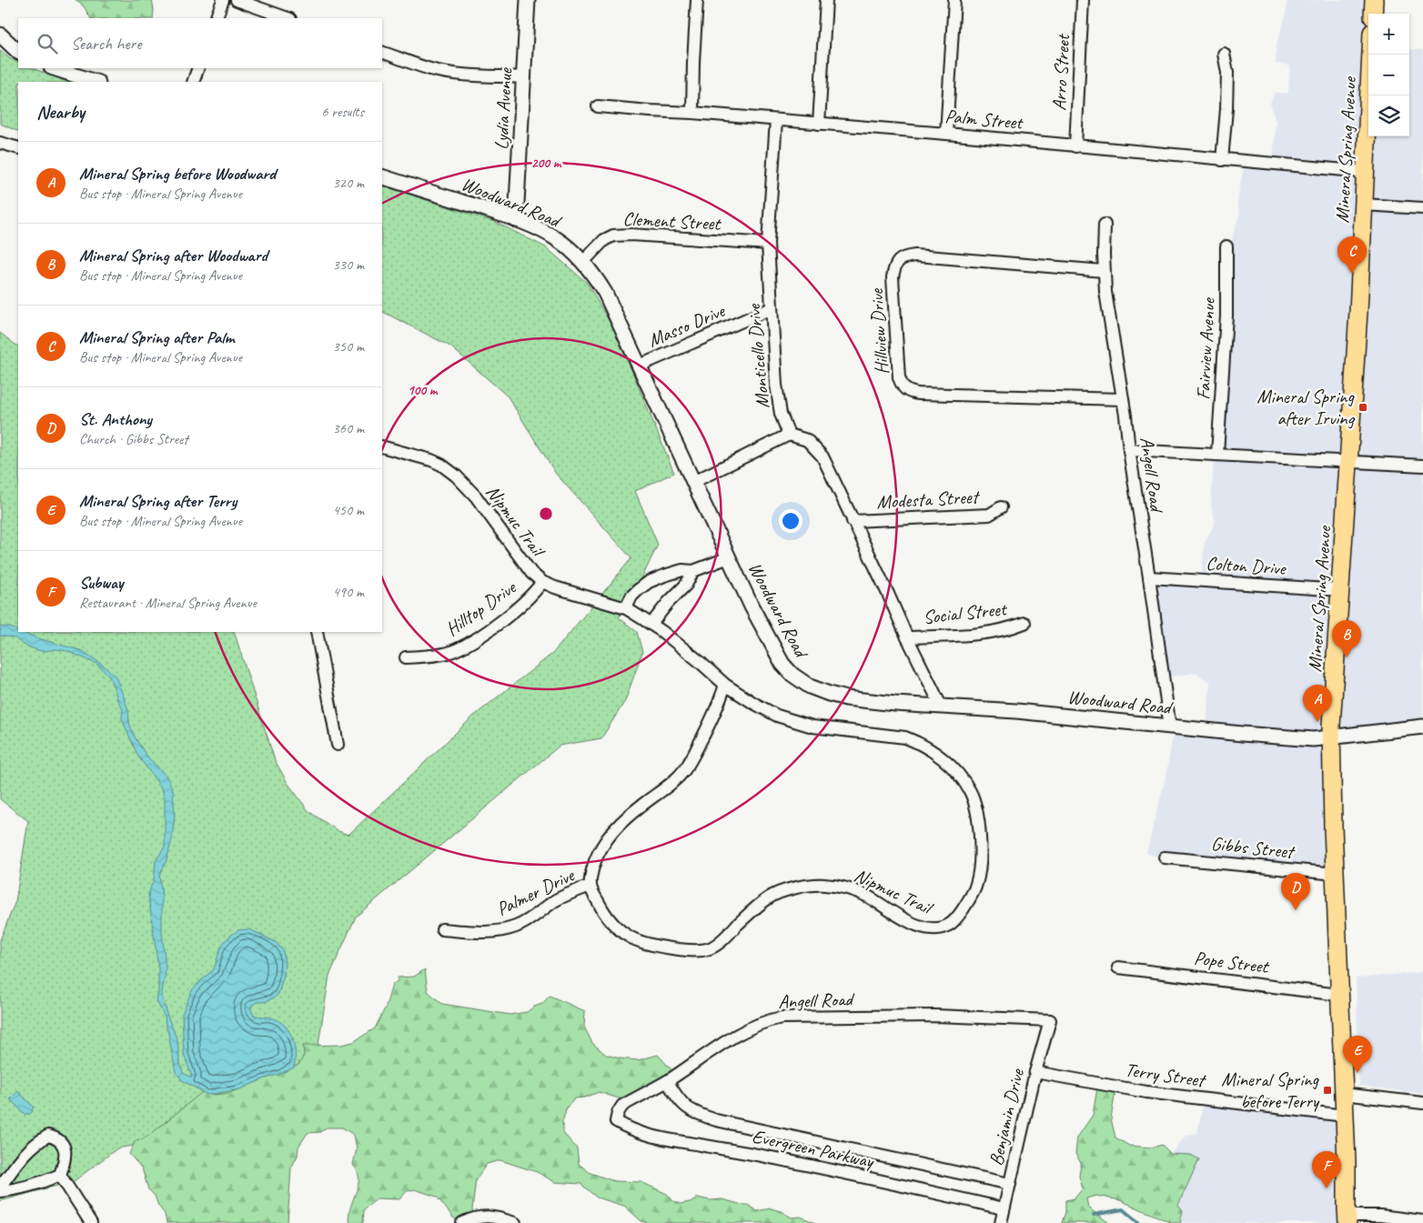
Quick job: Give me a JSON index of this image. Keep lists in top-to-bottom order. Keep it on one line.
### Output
{"streets":{"main road":["Mineral Spring Avenue"],"street":["Arro Street","Lydia Avenue","Palm Street","Woodward Road","Clement Street","Masso Drive","Hillview Drive","Fairview Avenue","Monticello Drive","Angell Road","Modesta Street","Nipmuc Trail","Colton Drive","Hilltop Drive","Social Street","Gibbs Street","Palmer Drive","Pope Street","Terry Street","Benjamin Drive","Evergreen Parkway"]},"crossings":[["Arro Street","Palm Street"],["Lydia Avenue","Woodward Road"],["Palm Street","Mineral Spring Avenue"],["Palm Street","Monticello Drive"],["Mineral Spring Avenue","Woodward Road"],["Mineral Spring Avenue","Colton Drive"],["Mineral Spring Avenue","Gibbs Street"],["Mineral Spring Avenue","Pope Street"],["Mineral Spring Avenue","Terry Street"],["Woodward Road","Clement Street"],["Woodward Road","Masso Drive"],["Woodward Road","Angell Road"],["Clement Street","Monticello Drive"],["Masso Drive","Monticello Drive"],["Hillview Drive","Angell Road"],["Angell Road","Colton Drive"],["Angell Road","Benjamin Drive"],["Angell Road","Evergreen Parkway"],["Nipmuc Trail","Hilltop Drive"],["Nipmuc Trail","Palmer Drive"],["Terry Street","Benjamin Drive"],["Benjamin Drive","Evergreen Parkway"]],"places":{"transit":["Mineral Spring after Irving","Mineral Spring before Terry"]},"page":{"map_buttons":["+","−"],"search":"Search here","heading":["Nearby","6 results"],"list":[{"mark":"A","name":"Mineral Spring before Woodward","note":"Bus stop · Mineral Spring Avenue","value":"320 m"},{"mark":"B","name":"Mineral Spring after Woodward","note":"Bus stop · Mineral Spring Avenue","value":"330 m"},{"mark":"C","name":"Mineral Spring after Palm","note":"Bus stop · Mineral Spring Avenue","value":"350 m"},{"mark":"D","name":"St. Anthony","note":"Church · Gibbs Street","value":"360 m"},{"mark":"E","name":"Mineral Spring after Terry","note":"Bus stop · Mineral Spring Avenue","value":"450 m"},{"mark":"F","name":"Subway","note":"Restaurant · Mineral Spring Avenue","value":"490 m"}],"pins":["C","B","A","D","E","F"]},"rings":["200 m","100 m"]}
